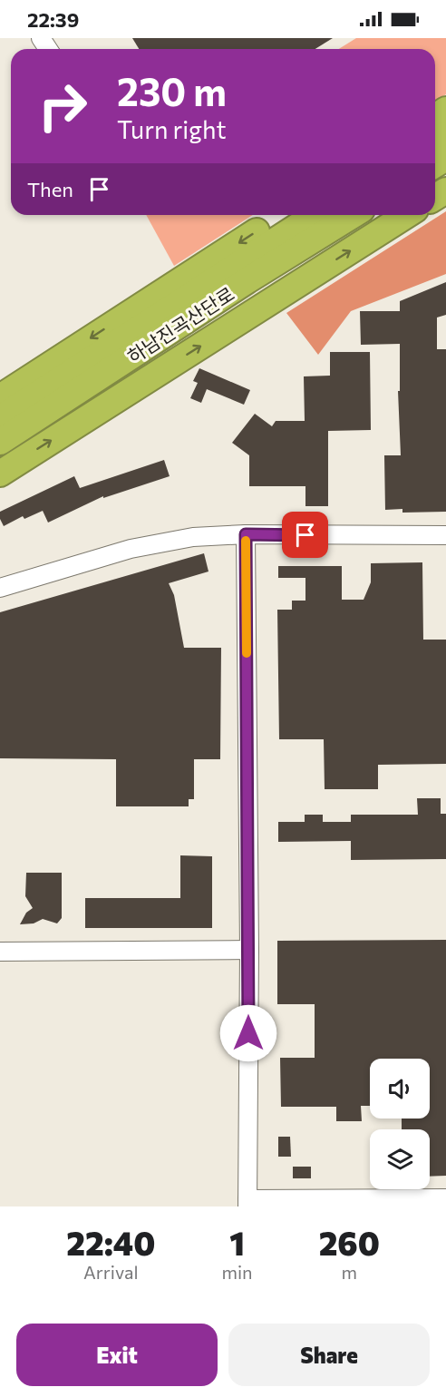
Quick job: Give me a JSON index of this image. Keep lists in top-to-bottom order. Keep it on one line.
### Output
{"streets":{"highway":["하남진곡산단로"]},"page":{"status":"22:39","turn":["230 m","Turn right"],"then":"Then","eta":["22:40","Arrival","1","min","260","m"],"buttons":["Exit","Share"]}}
